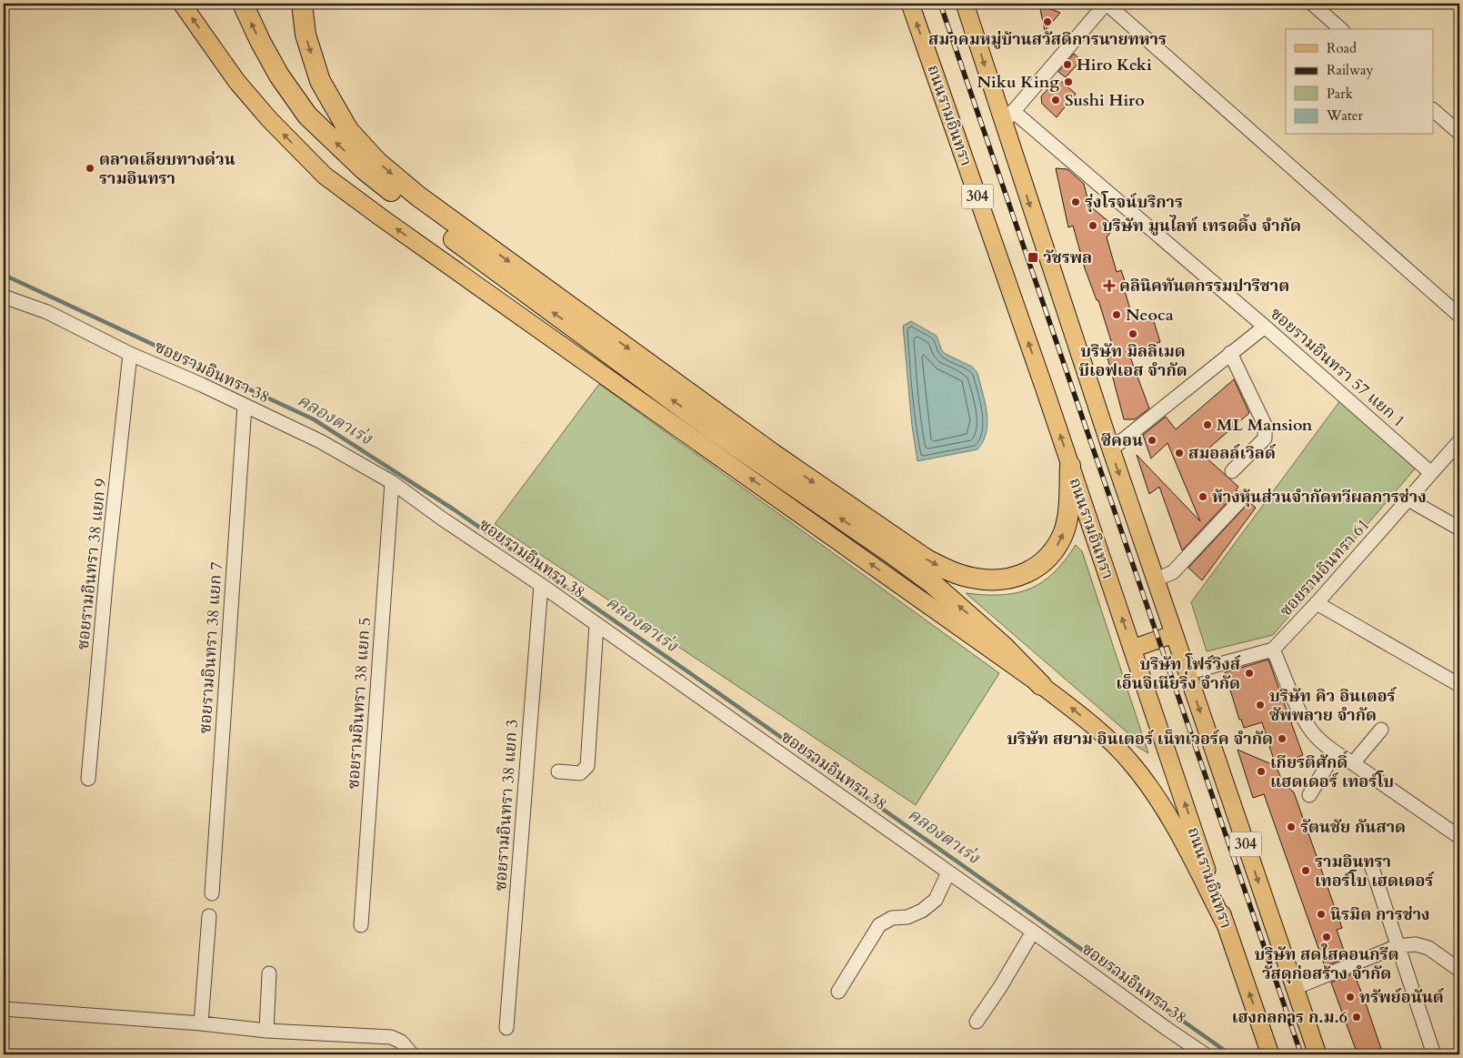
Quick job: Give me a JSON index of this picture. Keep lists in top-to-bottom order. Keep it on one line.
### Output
{"streets":{"main road":["ถนนรามอินทรา","304"],"street":["ซอยรามอินทรา 57 แยก 1","ซอยรามอินทรา 38","ซอยรามอินทรา 38 แยก 9","ซอยรามอินทรา 61","ซอยรามอินทรา 38 แยก 7","ซอยรามอินทรา 38 แยก 5","ซอยรามอินทรา 38 แยก 3"]},"crossings":[["ซอยรามอินทรา 57 แยก 1","ซอยรามอินทรา 61"],["ซอยรามอินทรา 38","ซอยรามอินทรา 38 แยก 9"],["ซอยรามอินทรา 38","ซอยรามอินทรา 38 แยก 7"],["ซอยรามอินทรา 38","ซอยรามอินทรา 38 แยก 5"],["ซอยรามอินทรา 38","ซอยรามอินทรา 38 แยก 3"]],"water":["คลองตาเร่ง"],"places":{"other":["สมาคมหมู่บ้านสวัสดิการนายทหาร","Hiro Keki","Niku King","Sushi Hiro","ตลาดเลียบทางด่วน รามอินทรา","รุ่งโรจน์บริการ","บริษัท มูนไลท์ เทรดดิ้ง จำกัด","Neoca","บริษัท มิลลิเมด บีเอฟเอส จำกัด","ML Mansion","ซีคอน","สมอลล์เวิลด์","ห้างหุ้นส่วนจำกัดทวีผลการช่าง","บริษัท โฟร์วิงส์ เอ็นจิเนียริ่ง จำกัด","บริษัท คิว อินเตอร์ ซัพพลาย จำกัด","บริษัท สยาม อินเตอร์ เน็ทเวอร์ค จำกัด","เกียรติศักดิ์ แฮดเดอร์ เทอร์โบ","รัตนชัย กันสาด","รามอินทรา เทอร์โบ เฮดเดอร์","นิรมิต การช่าง","บริษัท สดใสคอนกรีต วัสดุก่อสร้าง จำกัด","ทรัพย์อนันต์","เฮงกลการ ก.ม.6"],"transit":["วัชรพล"],"health":["คลินิคทันตกรรมปาริชาต"]},"legend":["Road","Railway","Park","Water"]}
